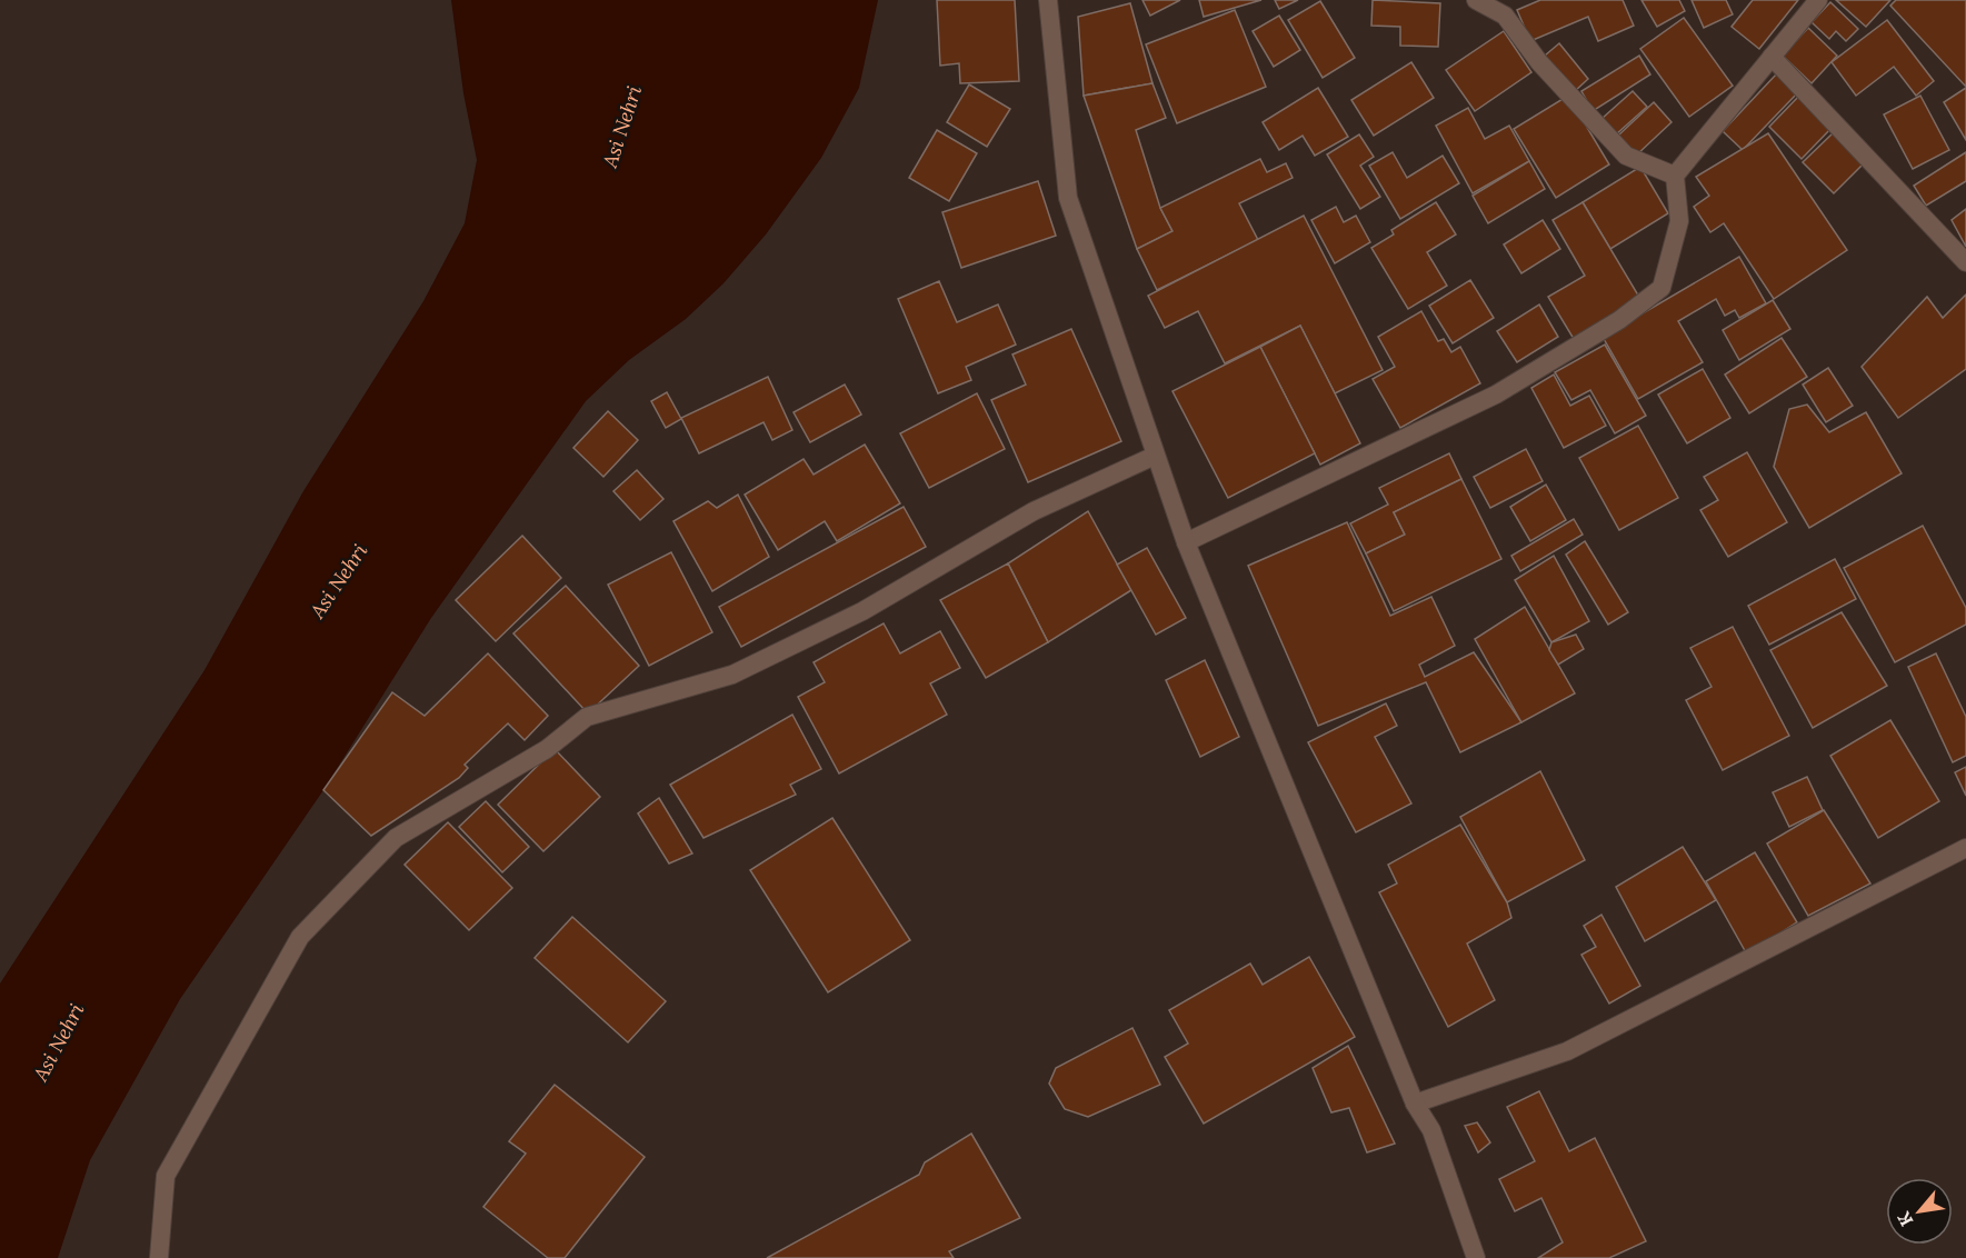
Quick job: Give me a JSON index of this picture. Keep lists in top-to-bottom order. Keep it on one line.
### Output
{"water":["Asi Nehri"],"north":"bottom left"}
